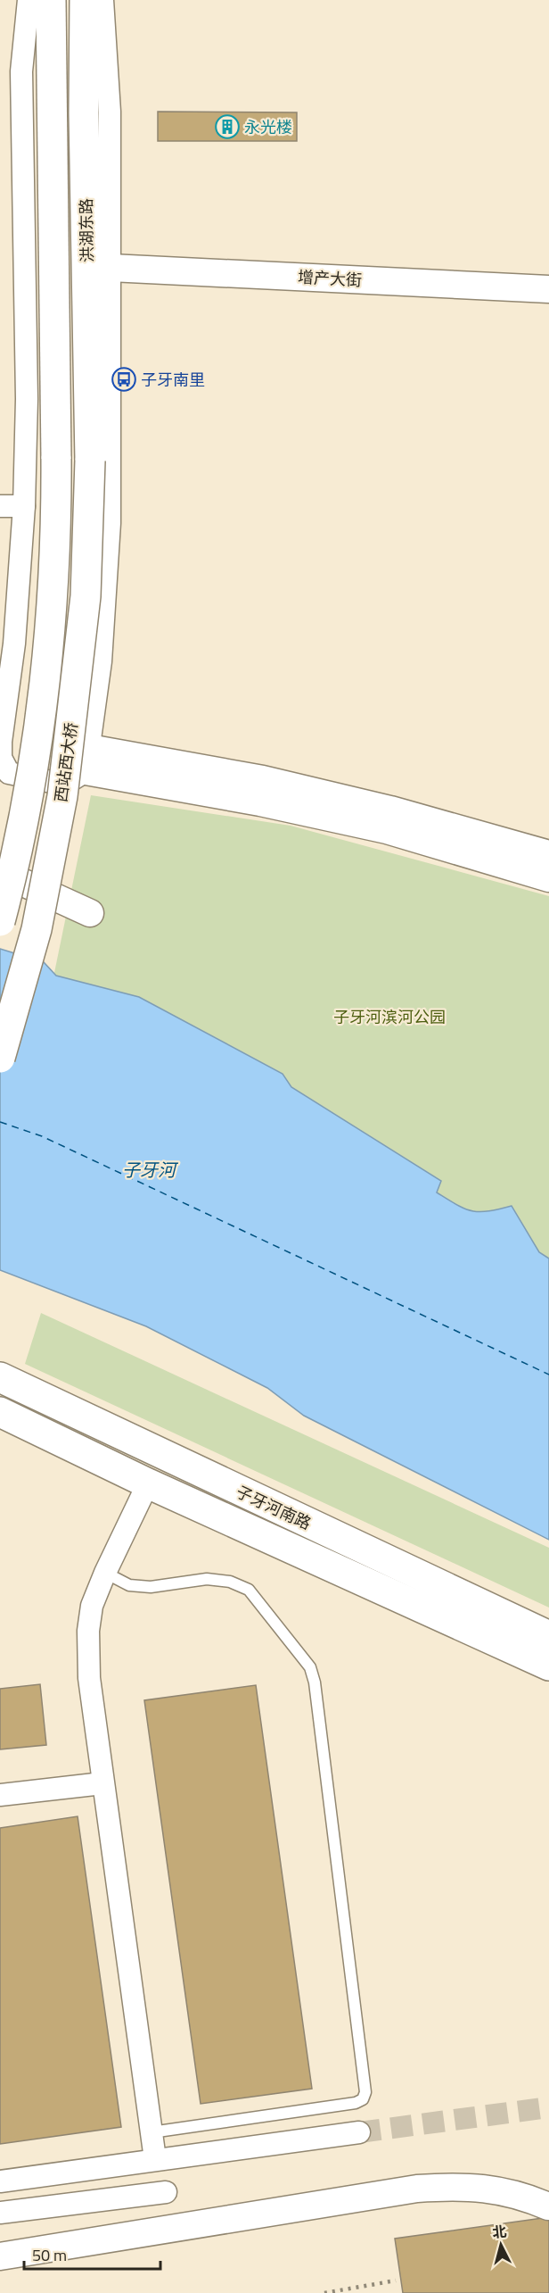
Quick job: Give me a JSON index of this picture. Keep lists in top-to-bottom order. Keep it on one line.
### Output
{"streets":{"main road":["洪湖东路","西站西大桥","子牙河南路"],"street":["增产大街"]},"crossings":[["洪湖东路","西站西大桥"]],"water":["子牙河"],"parks":["子牙河滨河公园"],"places":{"building":["永光楼"],"bus stop":["子牙南里"]},"scale_bar":"50 m","north":"top"}
